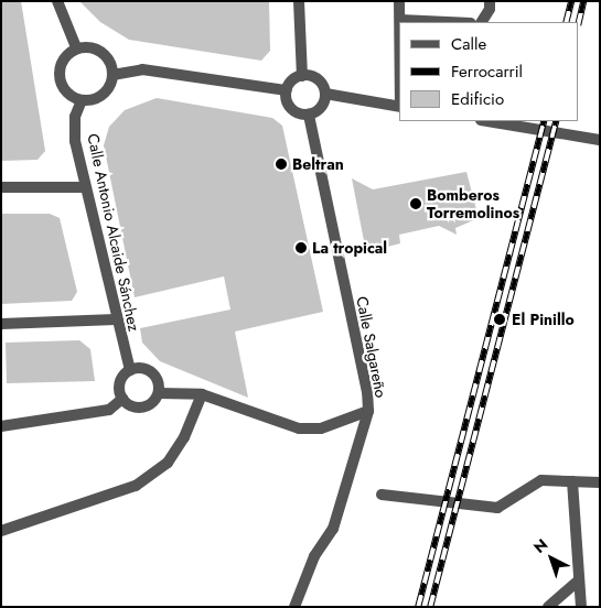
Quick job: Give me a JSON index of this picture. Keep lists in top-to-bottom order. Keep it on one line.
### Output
{"streets":{"street":["Calle Antonio Alcaide Sánchez","Calle Salgareño"]},"places":["Beltran","Bomberos Torremolinos","La tropical","El Pinillo"],"legend":["Calle","Ferrocarril","Edificio"],"north":"top left"}
